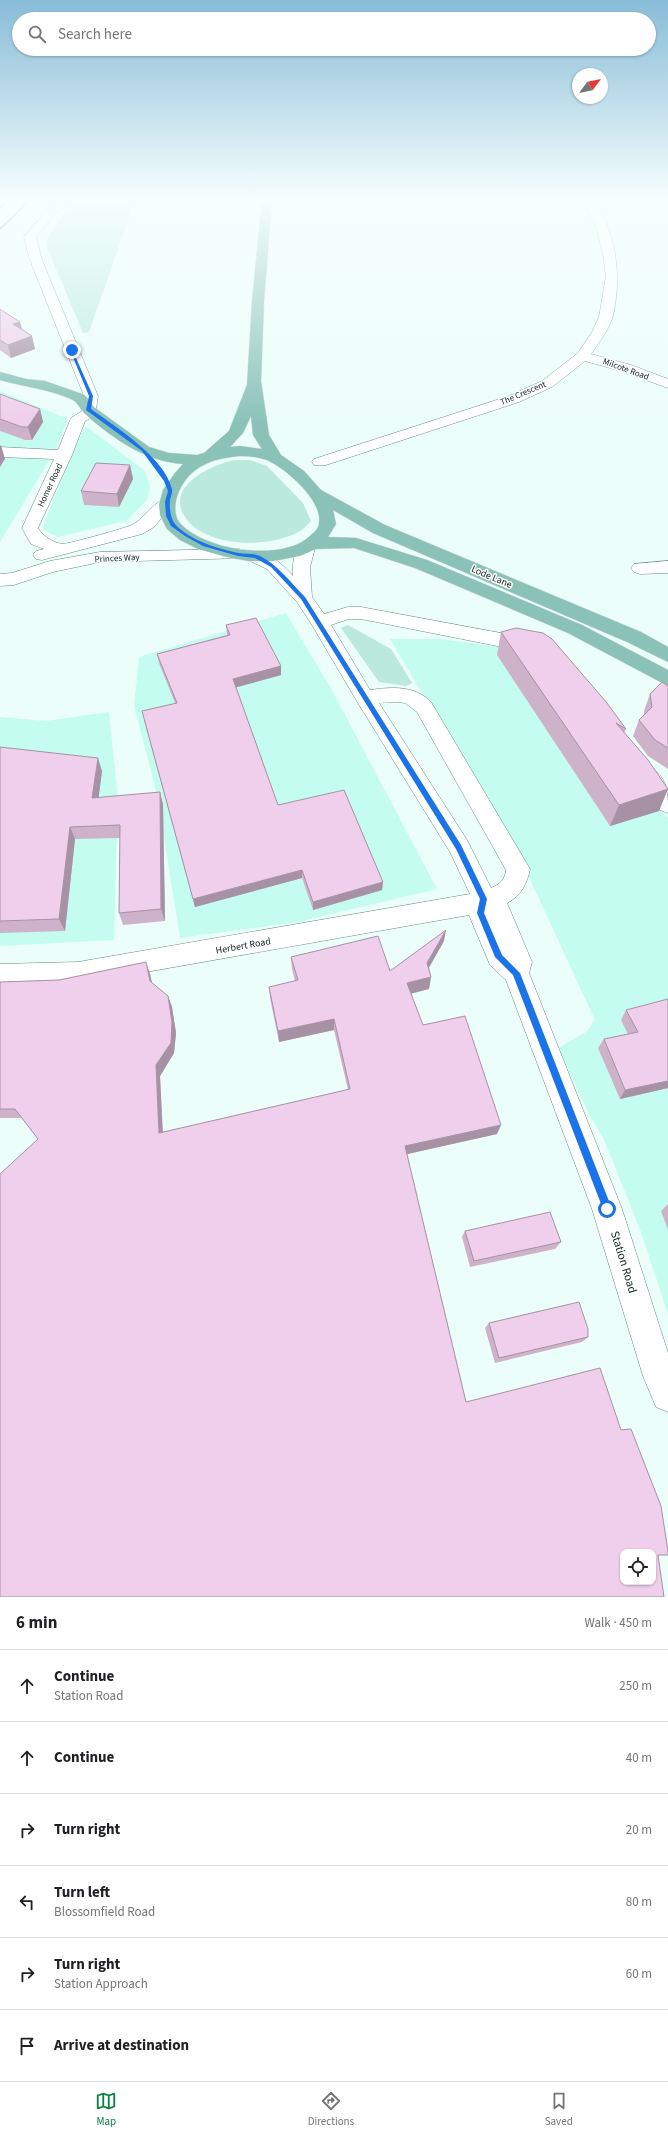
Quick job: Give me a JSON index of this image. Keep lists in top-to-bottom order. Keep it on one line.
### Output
{"streets":{"main road":["Lode Lane"],"street":["Milcote Road","The Crescent","Homer Road","Princes Way","Herbert Road","Station Road"]},"crossings":[["Milcote Road","The Crescent"],["Homer Road","Princes Way"],["Princes Way","Lode Lane"],["Herbert Road","Station Road"]],"north":"top right","page":{"search":"Search here","heading":["6 min","Walk · 450 m"],"list":[["Continue","Station Road","250 m"],["Continue","40 m"],["Turn right","20 m"],["Turn left","Blossomfield Road","80 m"],["Turn right","Station Approach","60 m"],"Arrive at destination"],"nav":["Map","Directions","Saved"]}}
